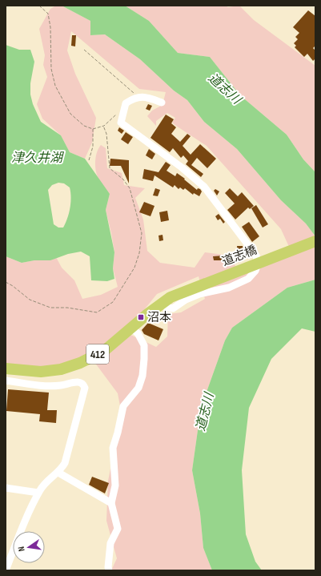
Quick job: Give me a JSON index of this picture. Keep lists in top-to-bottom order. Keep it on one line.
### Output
{"streets":{"highway":["道志橋","412"]},"crossings":[["道志橋","412"]],"water":["道志川","津久井湖"],"places":{"transit":["沼本"]},"north":"left"}
